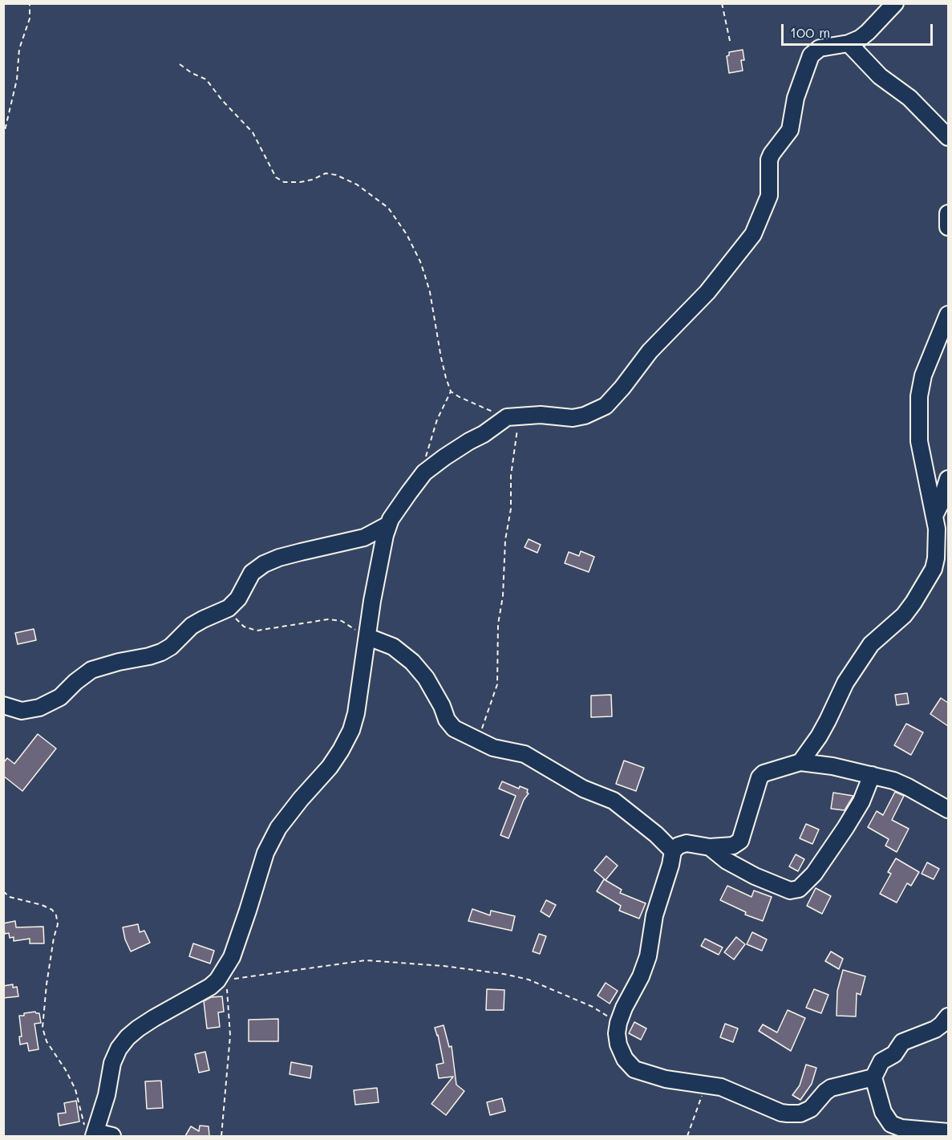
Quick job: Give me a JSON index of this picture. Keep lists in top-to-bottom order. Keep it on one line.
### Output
{"scale_bar":"100 m"}
